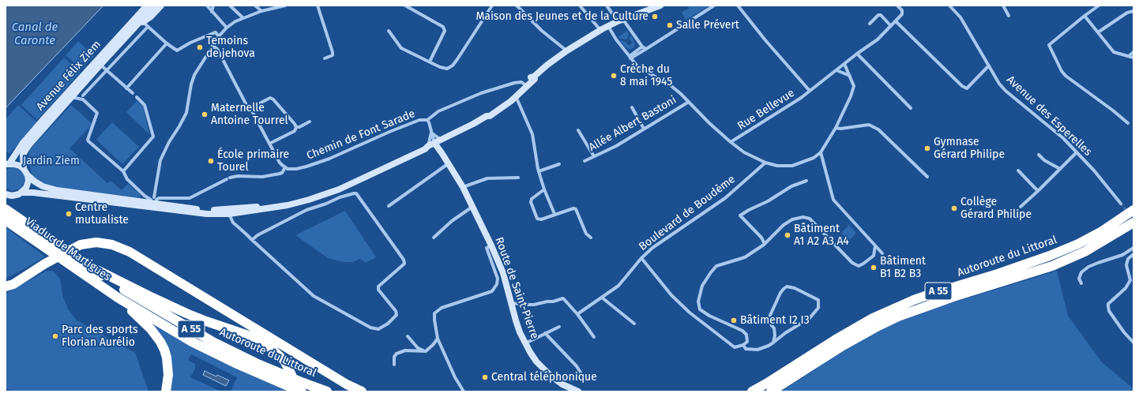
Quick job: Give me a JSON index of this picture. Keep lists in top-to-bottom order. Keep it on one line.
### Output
{"streets":{"highway":["Viaduc de Martigues","Autoroute du Littoral","A 55"],"main road":["Avenue Félix Ziem","Route de Saint-Pierre"],"street":["Rue Bellevue","Avenue des Esperelles","Allée Albert Bastoni","Chemin de Font Sarade","Boulevard de Boudème"]},"crossings":[["Viaduc de Martigues","Autoroute du Littoral"]],"water":["Canal de Caronte"],"parks":["Jardin Ziem"],"places":["Maison des Jeunes et de la Culture","Salle Prévert","Temoins de jehova","Créche du 8 mai 1945","Maternelle Antoine Tourrel","Gymnase Gérard Philipe","École primaire Tourel","Collège Gérard Philipe","Centre mutualiste","Bâtiment A1 A2 A3 A4","Bâtiment B1 B2 B3","Bâtiment I2 I3","Parc des sports Florian Aurélio","Central téléphonique"]}
